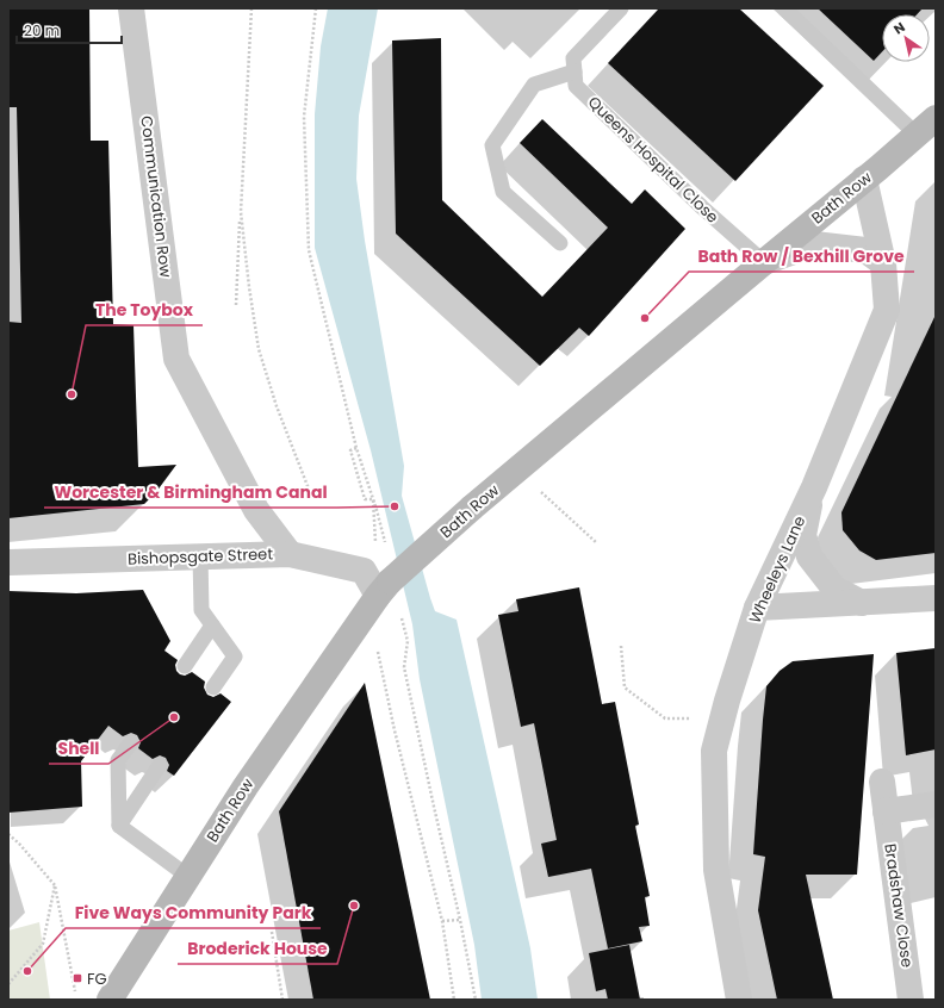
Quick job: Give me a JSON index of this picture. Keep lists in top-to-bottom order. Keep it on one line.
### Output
{"streets":{"main road":["Bath Row"],"street":["Communication Row","Bishopsgate Street","Wheeleys Lane","Bradshaw Close"],"lane":["Queens Hospital Close"]},"crossings":[["Queens Hospital Close","Bath Row"],["Communication Row","Bishopsgate Street"],["Bath Row","Bishopsgate Street"],["Bath Row","Wheeleys Lane"]],"places":{"other":["Bath Row / Bexhill Grove","The Toybox","Worcester & Birmingham Canal","Shell","Broderick House","Five Ways Community Park"],"transit":["FG"]},"scale_bar":"20 m","north":"top left"}
